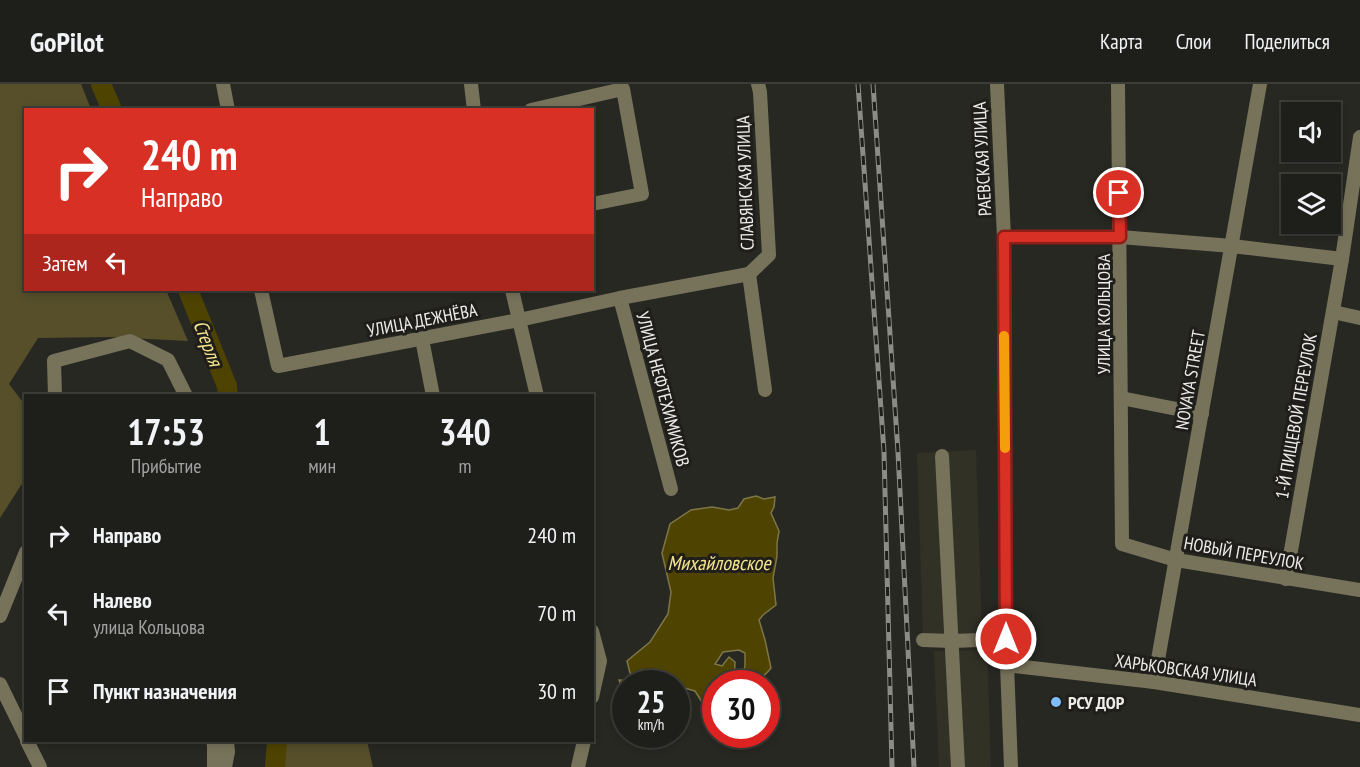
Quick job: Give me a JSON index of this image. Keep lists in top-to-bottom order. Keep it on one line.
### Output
{"streets":{"street":["РАЕВСКАЯ УЛИЦА","СЛАВЯНСКАЯ УЛИЦА","УЛИЦА КОЛЬЦОВА","УЛИЦА ДЕЖНЁВА","NOVAYA STREET","УЛИЦА НЕФТЕХИМИКОВ","1-Й ПИЩЕВОЙ ПЕРЕУЛОК","НОВЫЙ ПЕРЕУЛОК","ХАРЬКОВСКАЯ УЛИЦА"]},"crossings":[["РАЕВСКАЯ УЛИЦА","ХАРЬКОВСКАЯ УЛИЦА"],["СЛАВЯНСКАЯ УЛИЦА","УЛИЦА ДЕЖНЁВА"],["УЛИЦА КОЛЬЦОВА","НОВЫЙ ПЕРЕУЛОК"],["УЛИЦА ДЕЖНЁВА","УЛИЦА НЕФТЕХИМИКОВ"],["NOVAYA STREET","НОВЫЙ ПЕРЕУЛОК"],["NOVAYA STREET","ХАРЬКОВСКАЯ УЛИЦА"],["1-Й ПИЩЕВОЙ ПЕРЕУЛОК","НОВЫЙ ПЕРЕУЛОК"]],"water":["Стерля","Михайловское"],"places":["РСУ ДОР"],"page":{"header":"GoPilot","nav":["Карта","Слои","Поделиться"],"turn":["240 m","Направо"],"then":"Затем","eta":["17:53","Прибытие","1","мин","340","m"],"list":[{"name":"Направо","value":"240 m"},{"name":"Налево","note":"улица Кольцова","value":"70 m"},{"name":"Пункт назначения","value":"30 m"}],"speed":"25 km/h","limit":"30"}}
